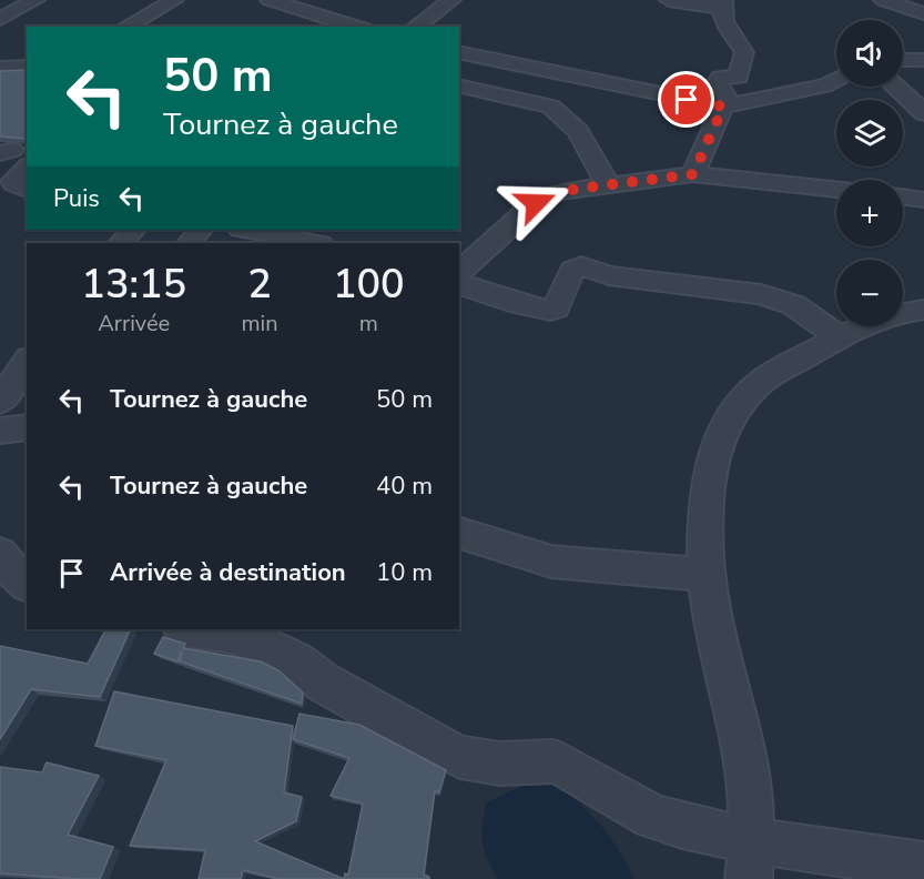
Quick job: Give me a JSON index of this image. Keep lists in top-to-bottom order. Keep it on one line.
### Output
{"page":{"map_buttons":["+","−"],"turn":["50 m","Tournez à gauche"],"then":"Puis","eta":["13:15","Arrivée","2","min","100","m"],"list":[{"name":"Tournez à gauche","value":"50 m"},{"name":"Tournez à gauche","value":"40 m"},{"name":"Arrivée à destination","value":"10 m"}]}}
